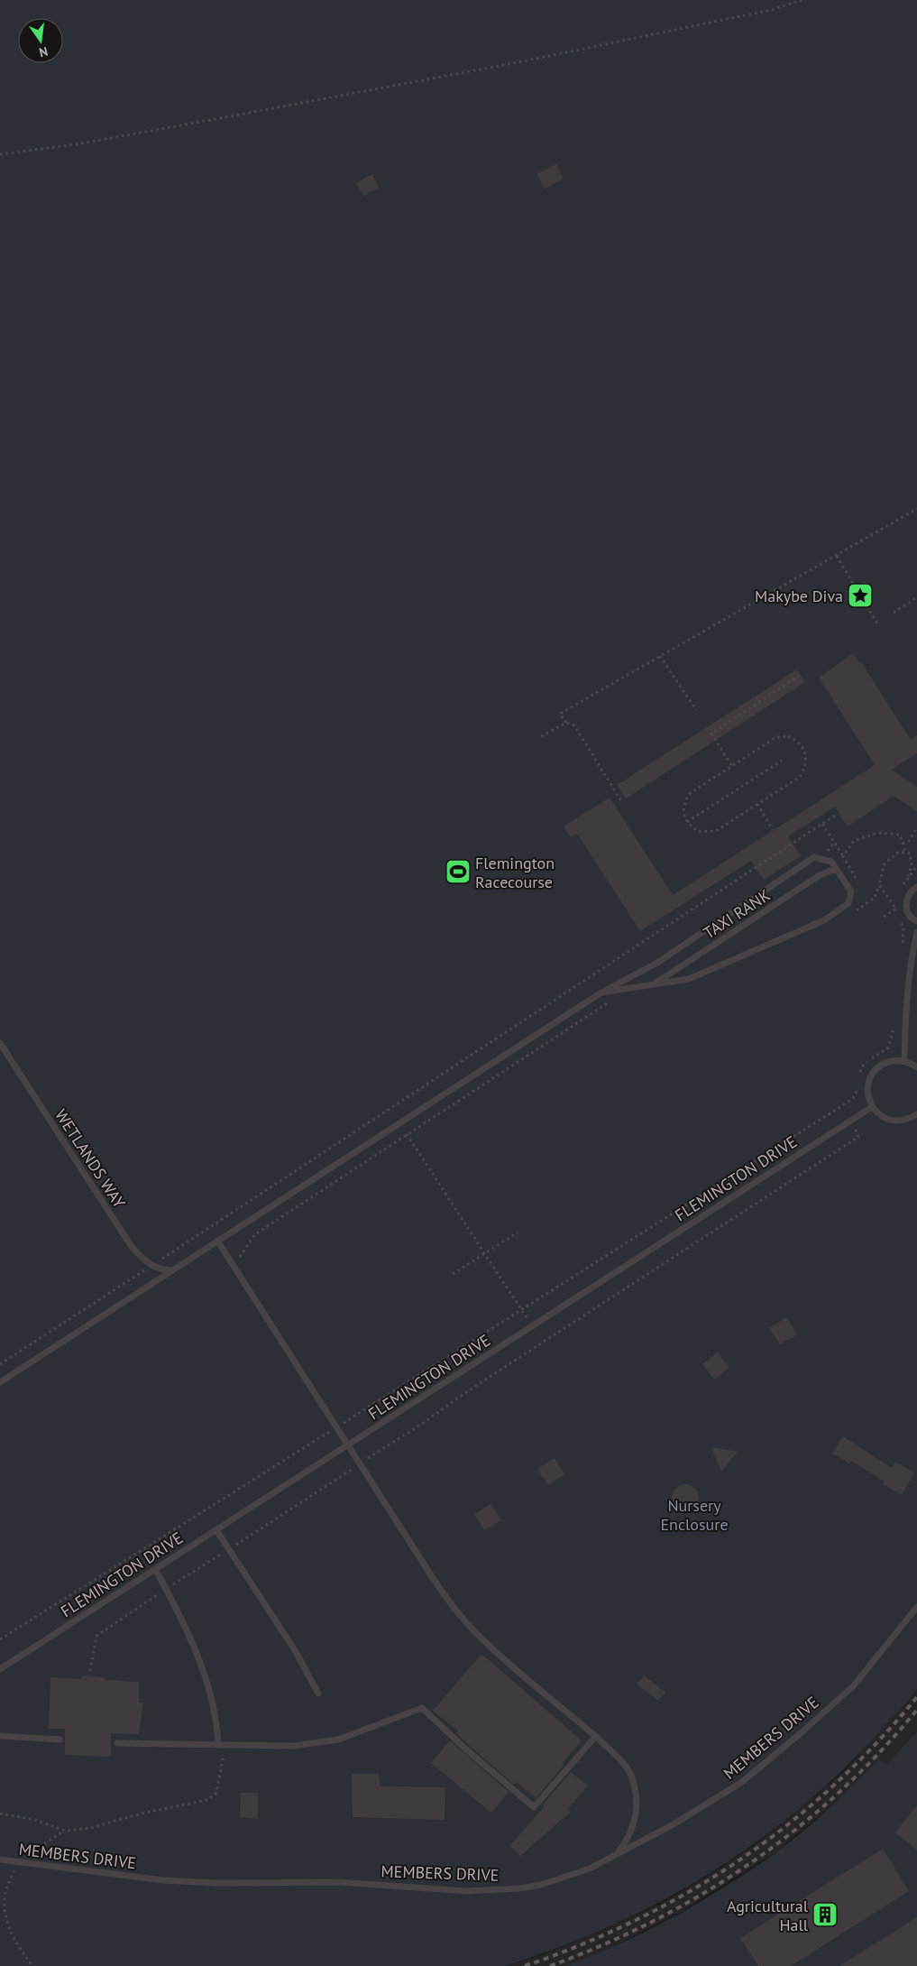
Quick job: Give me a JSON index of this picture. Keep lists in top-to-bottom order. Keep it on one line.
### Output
{"streets":{"lane":["TAXI RANK","WETLANDS WAY","FLEMINGTON DRIVE","MEMBERS DRIVE"]},"parks":["Nursery Enclosure"],"places":{"place":["Makybe Diva"],"sports":["Flemington Racecourse"],"building":["Agricultural Hall"]},"north":"bottom"}
